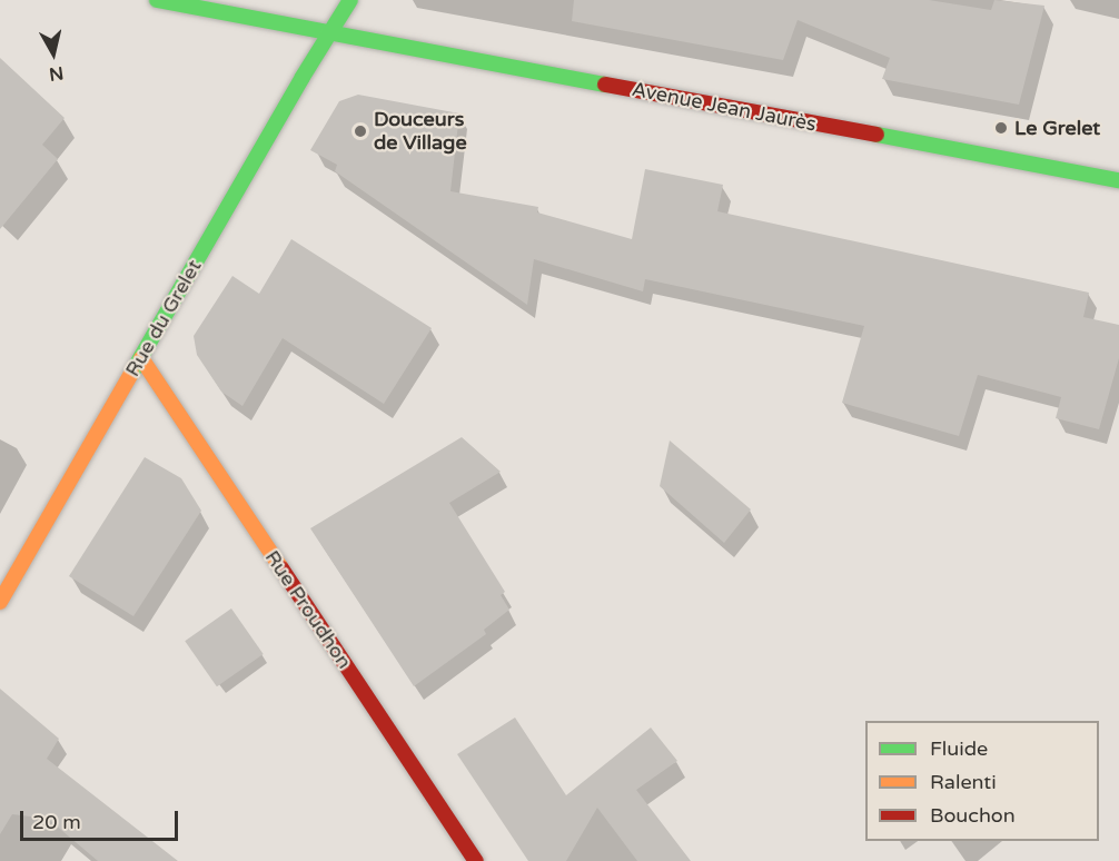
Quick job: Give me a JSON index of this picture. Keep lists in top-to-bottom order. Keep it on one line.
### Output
{"streets":{"street":["Avenue Jean Jaurès","Rue du Grelet","Rue Proudhon"]},"crossings":[["Avenue Jean Jaurès","Rue du Grelet"],["Rue du Grelet","Rue Proudhon"]],"places":["Le Grelet","Douceurs de Village"],"legend":["Fluide","Ralenti","Bouchon"],"scale_bar":"20 m","north":"bottom"}
